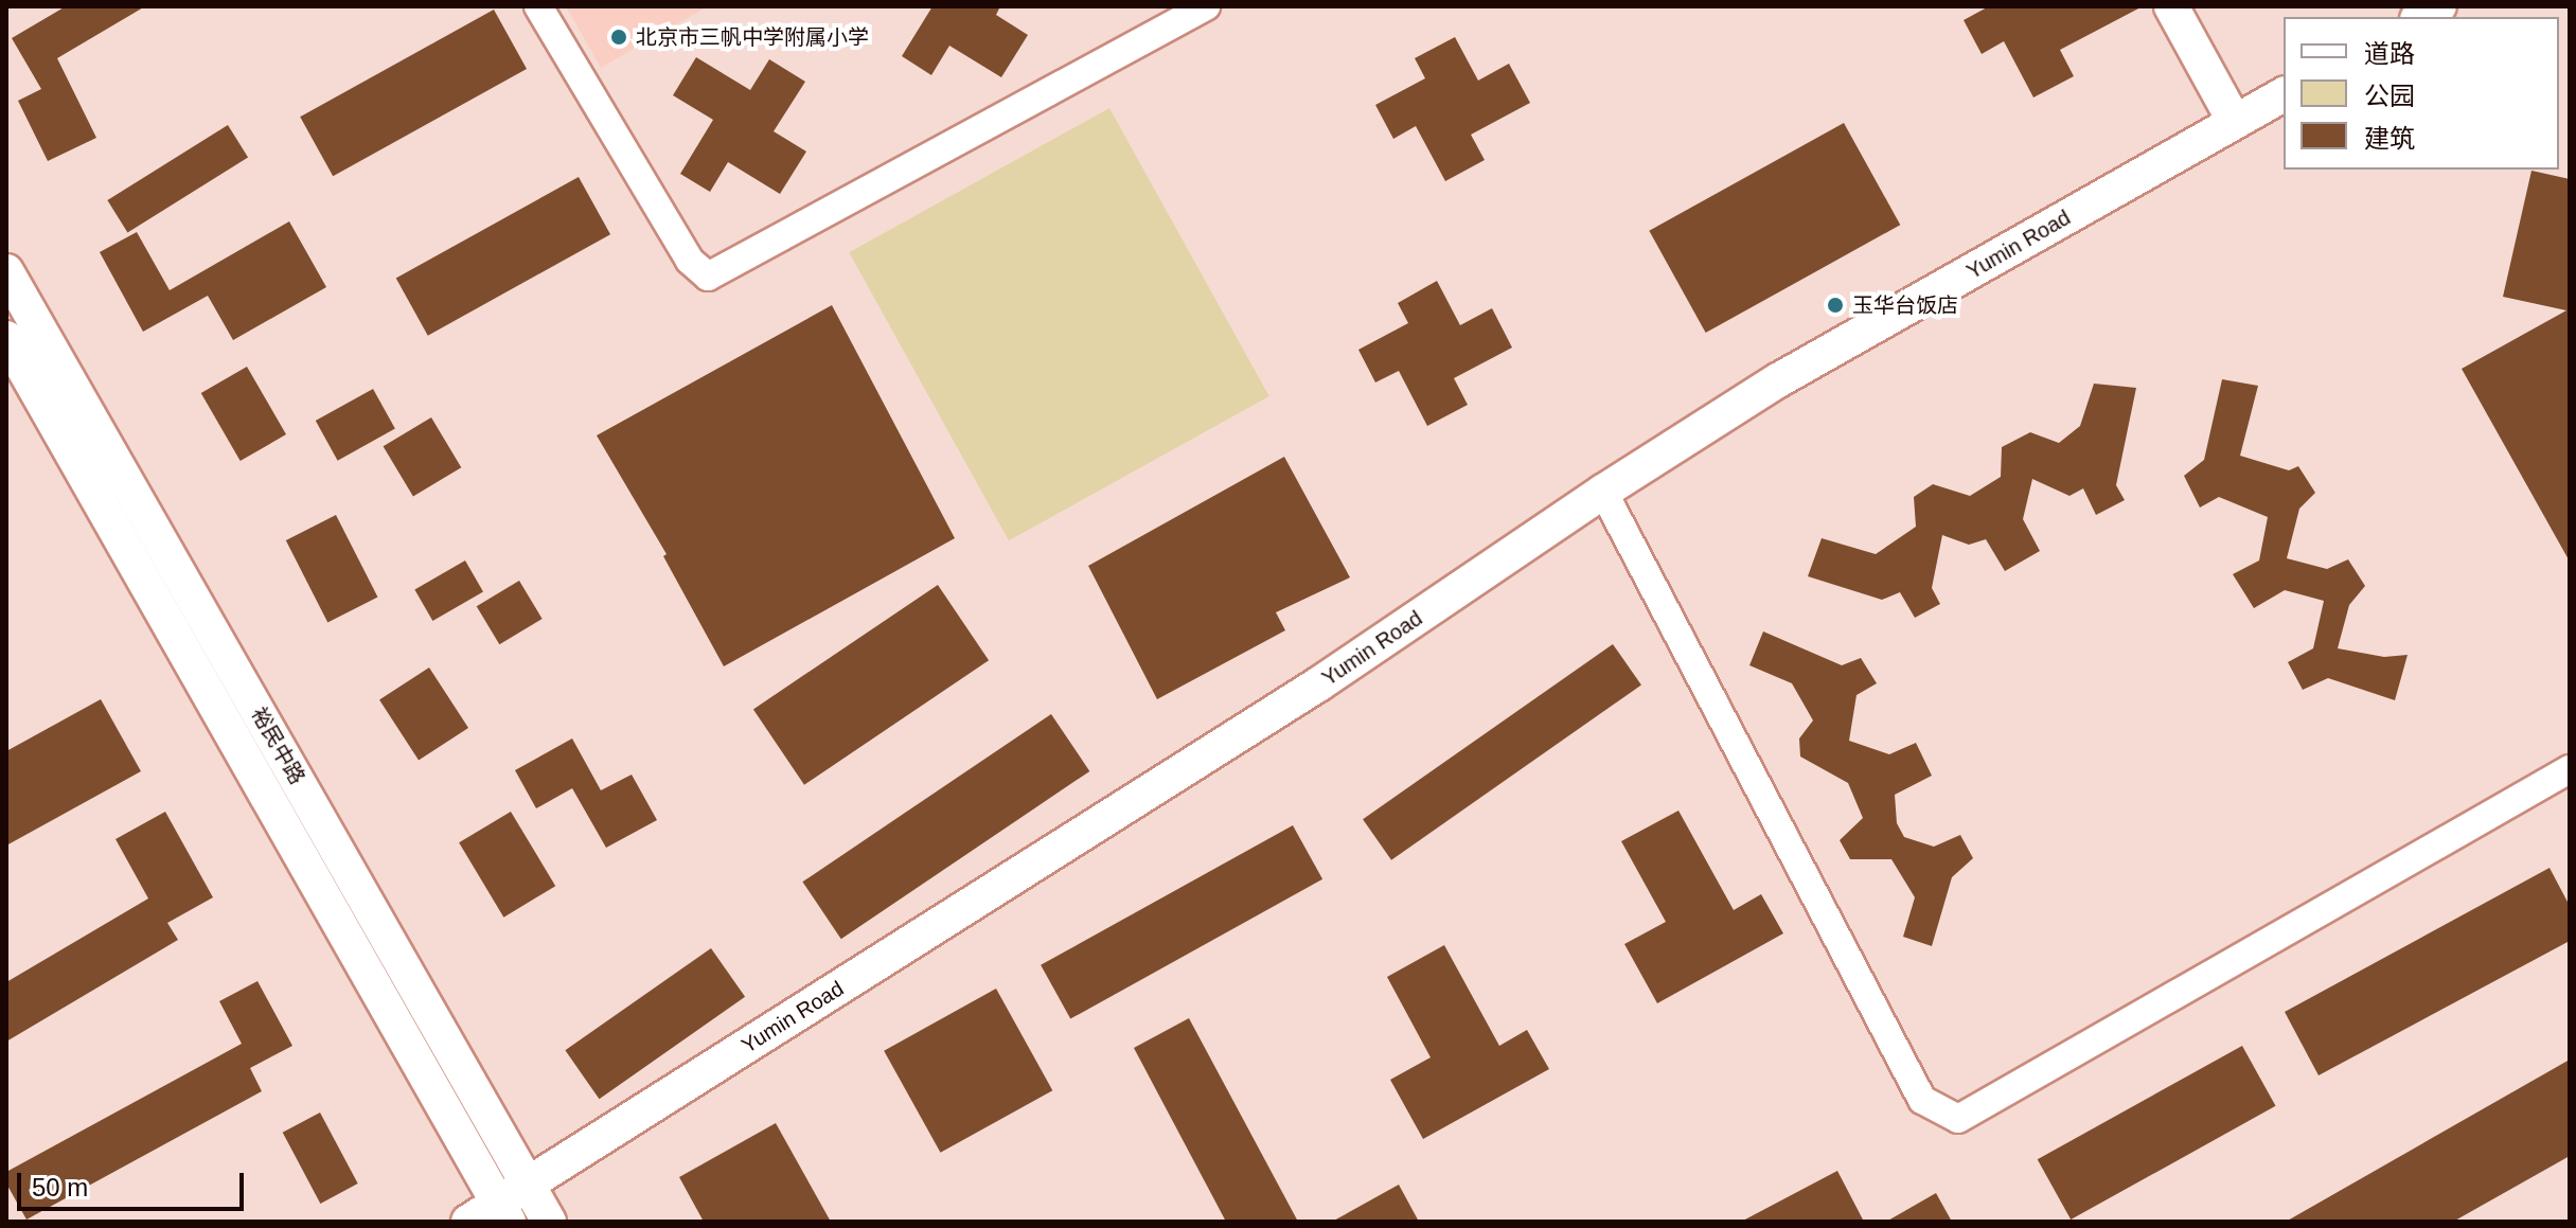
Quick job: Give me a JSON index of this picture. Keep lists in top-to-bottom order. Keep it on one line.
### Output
{"streets":{"street":["Yumin Road","裕民中路"]},"crossings":[["Yumin Road","裕民中路"]],"places":["北京市三帆中学附属小学","玉华台饭店"],"legend":["道路","公园","建筑"],"scale_bar":"50 m"}
